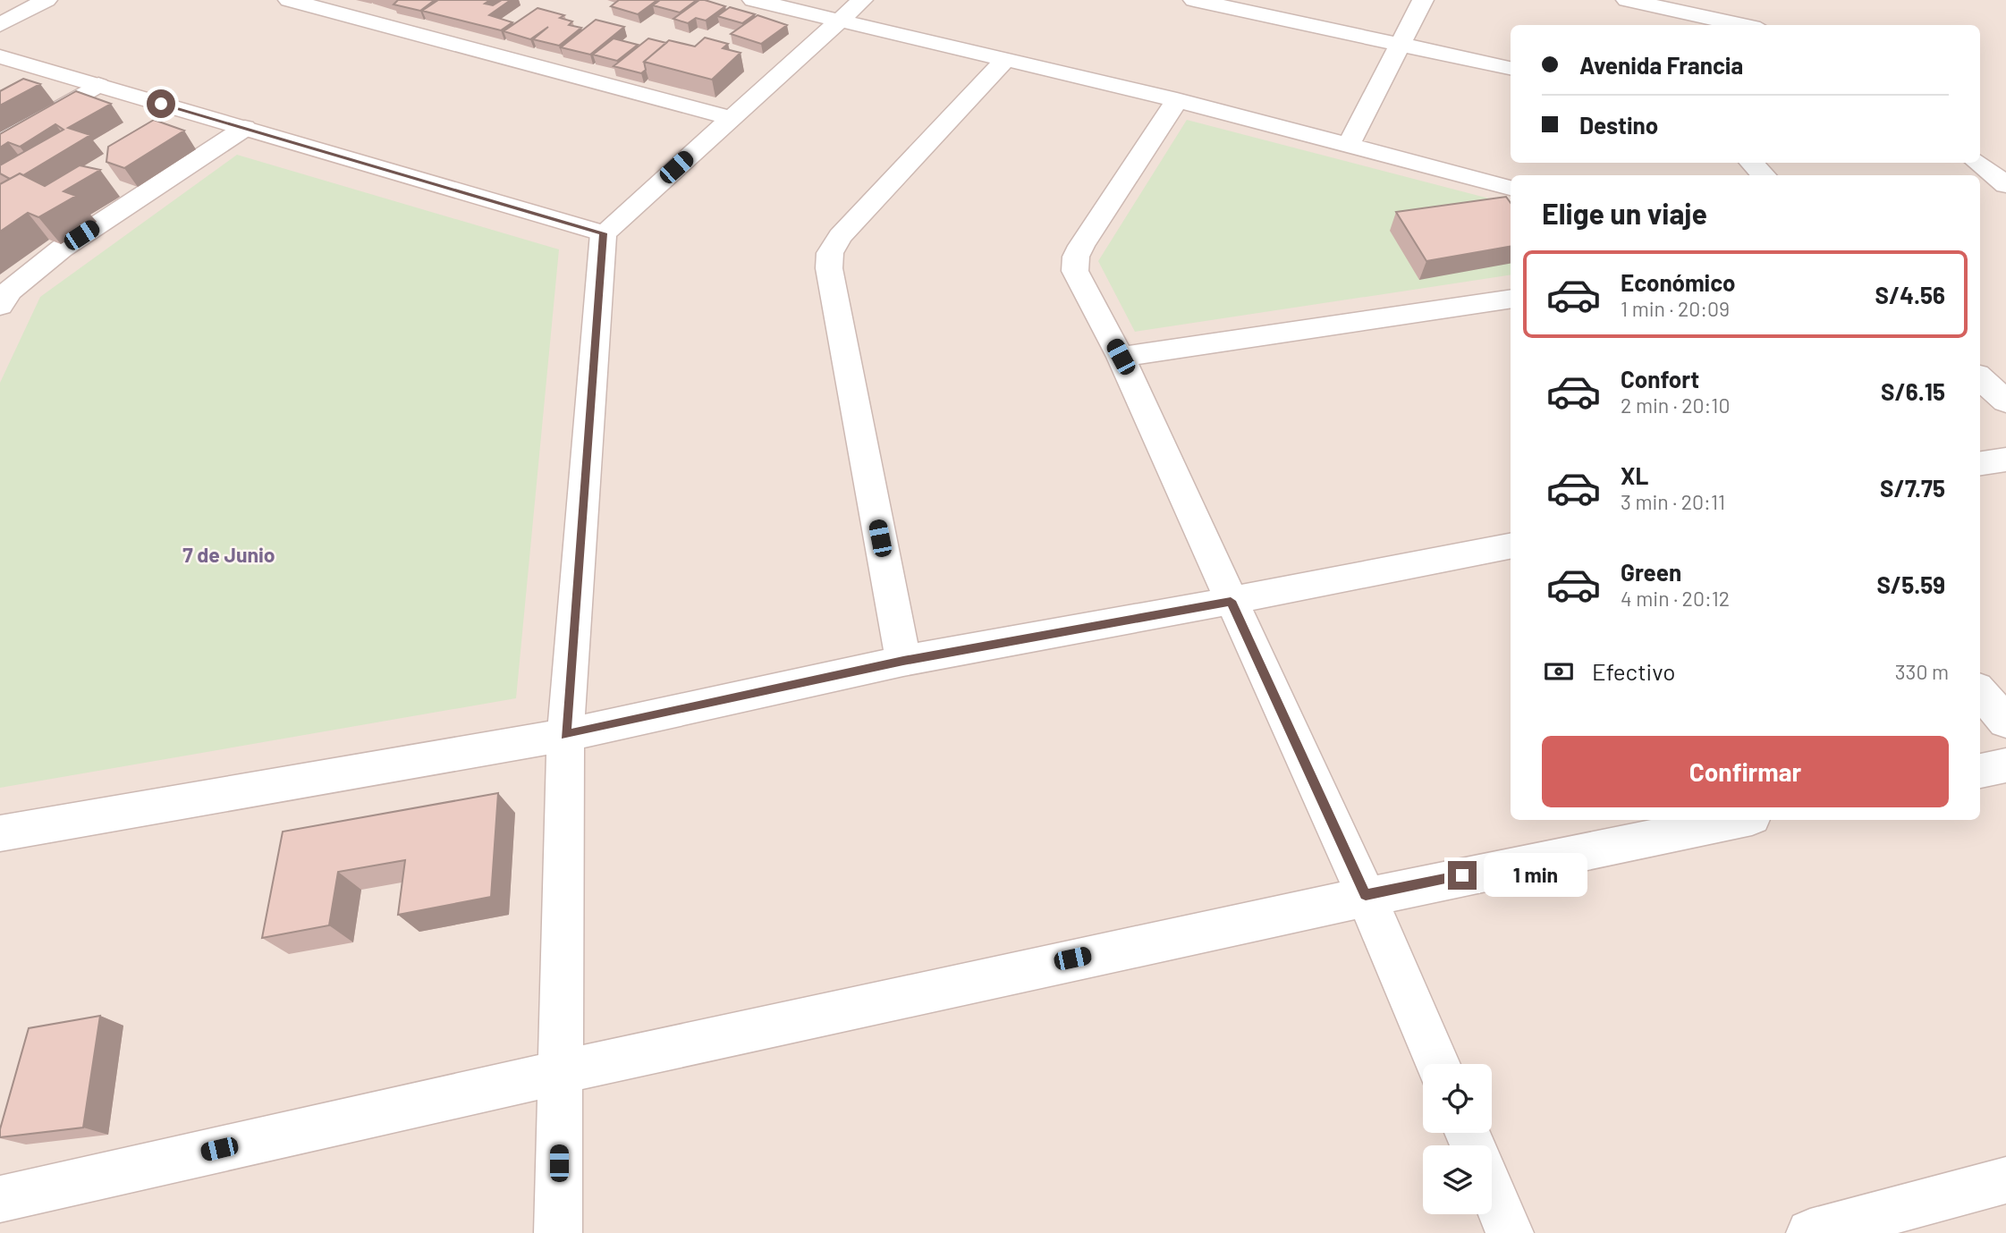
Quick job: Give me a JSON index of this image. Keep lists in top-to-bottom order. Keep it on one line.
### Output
{"districts":["7 de Junio"],"page":{"banner":["Avenida Francia","Destino"],"heading":"Elige un viaje","list":[{"name":"Económico","note":"1 min · 20:09","value":"S/4.56"},{"name":"Confort","note":"2 min · 20:10","value":"S/6.15"},{"name":"XL","note":"3 min · 20:11","value":"S/7.75"},{"name":"Green","note":"4 min · 20:12","value":"S/5.59"}],"pay":["Efectivo","330 m"],"buttons":"Confirmar","bubble":"1 min"}}
